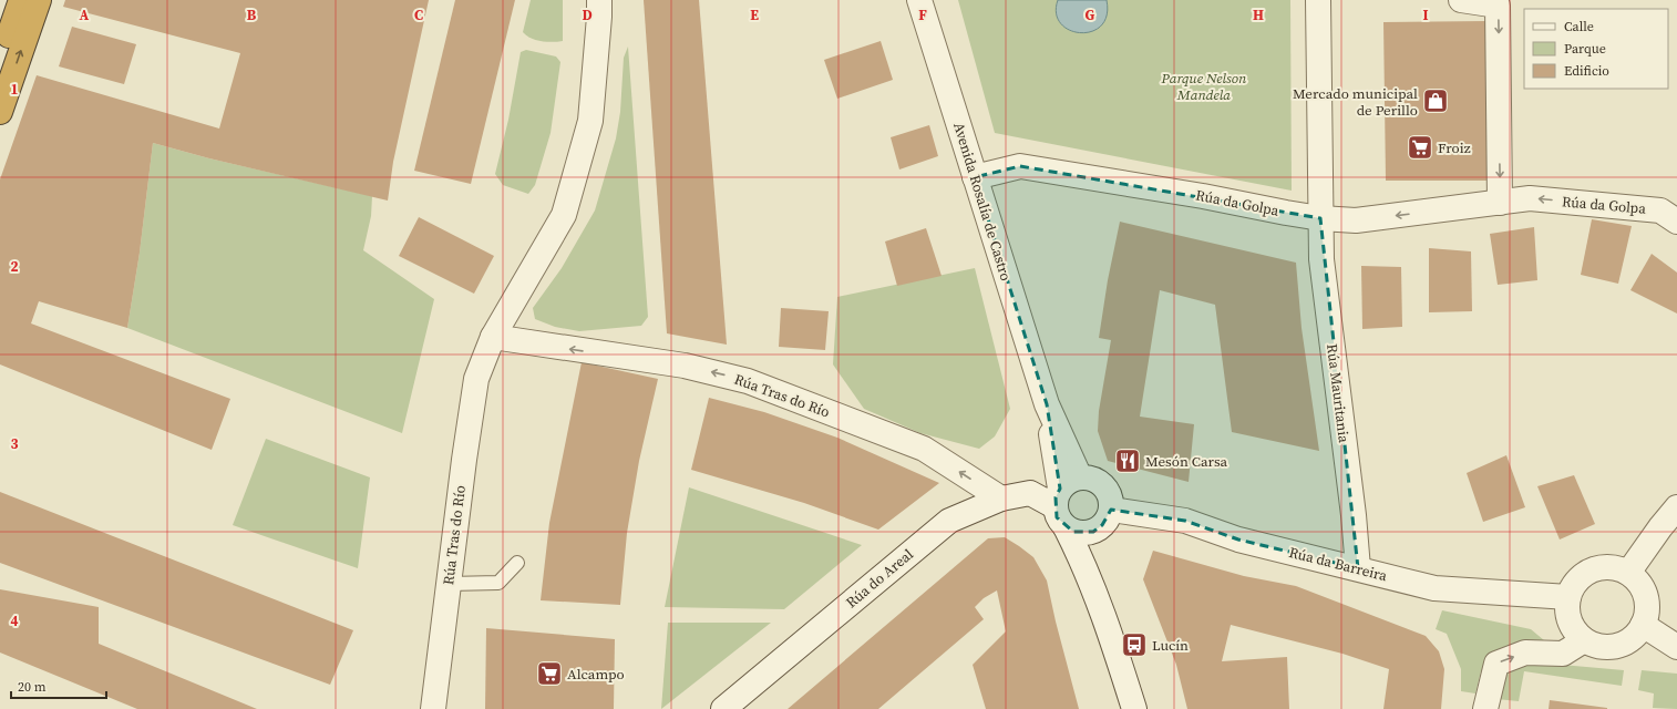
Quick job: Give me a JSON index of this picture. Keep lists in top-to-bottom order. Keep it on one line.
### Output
{"streets":{"street":["Avenida Rosalía de Castro","Rúa da Golpa","Rúa Mauritania","Rúa Tras do Río","Rúa da Barreira","Rúa do Areal"]},"crossings":[["Avenida Rosalía de Castro","Rúa da Golpa"],["Avenida Rosalía de Castro","Rúa do Areal"],["Rúa da Golpa","Rúa Mauritania"],["Rúa Mauritania","Rúa da Barreira"],["Rúa Tras do Río","Rúa do Areal"]],"one_way":["Rúa da Golpa","Rúa Tras do Río"],"parks":["Parque Nelson Mandela"],"places":{"shop":["Mercado municipal de Perillo"],"supermarket":["Froiz","Alcampo"],"restaurant":["Mesón Carsa"],"bus stop":["Lucín"]},"legend":["Calle","Parque","Edificio"],"scale_bar":"20 m","grid":{"columns":["A","B","C","D","E","F","G","H","I"],"rows":["1","2","3","4"]}}
